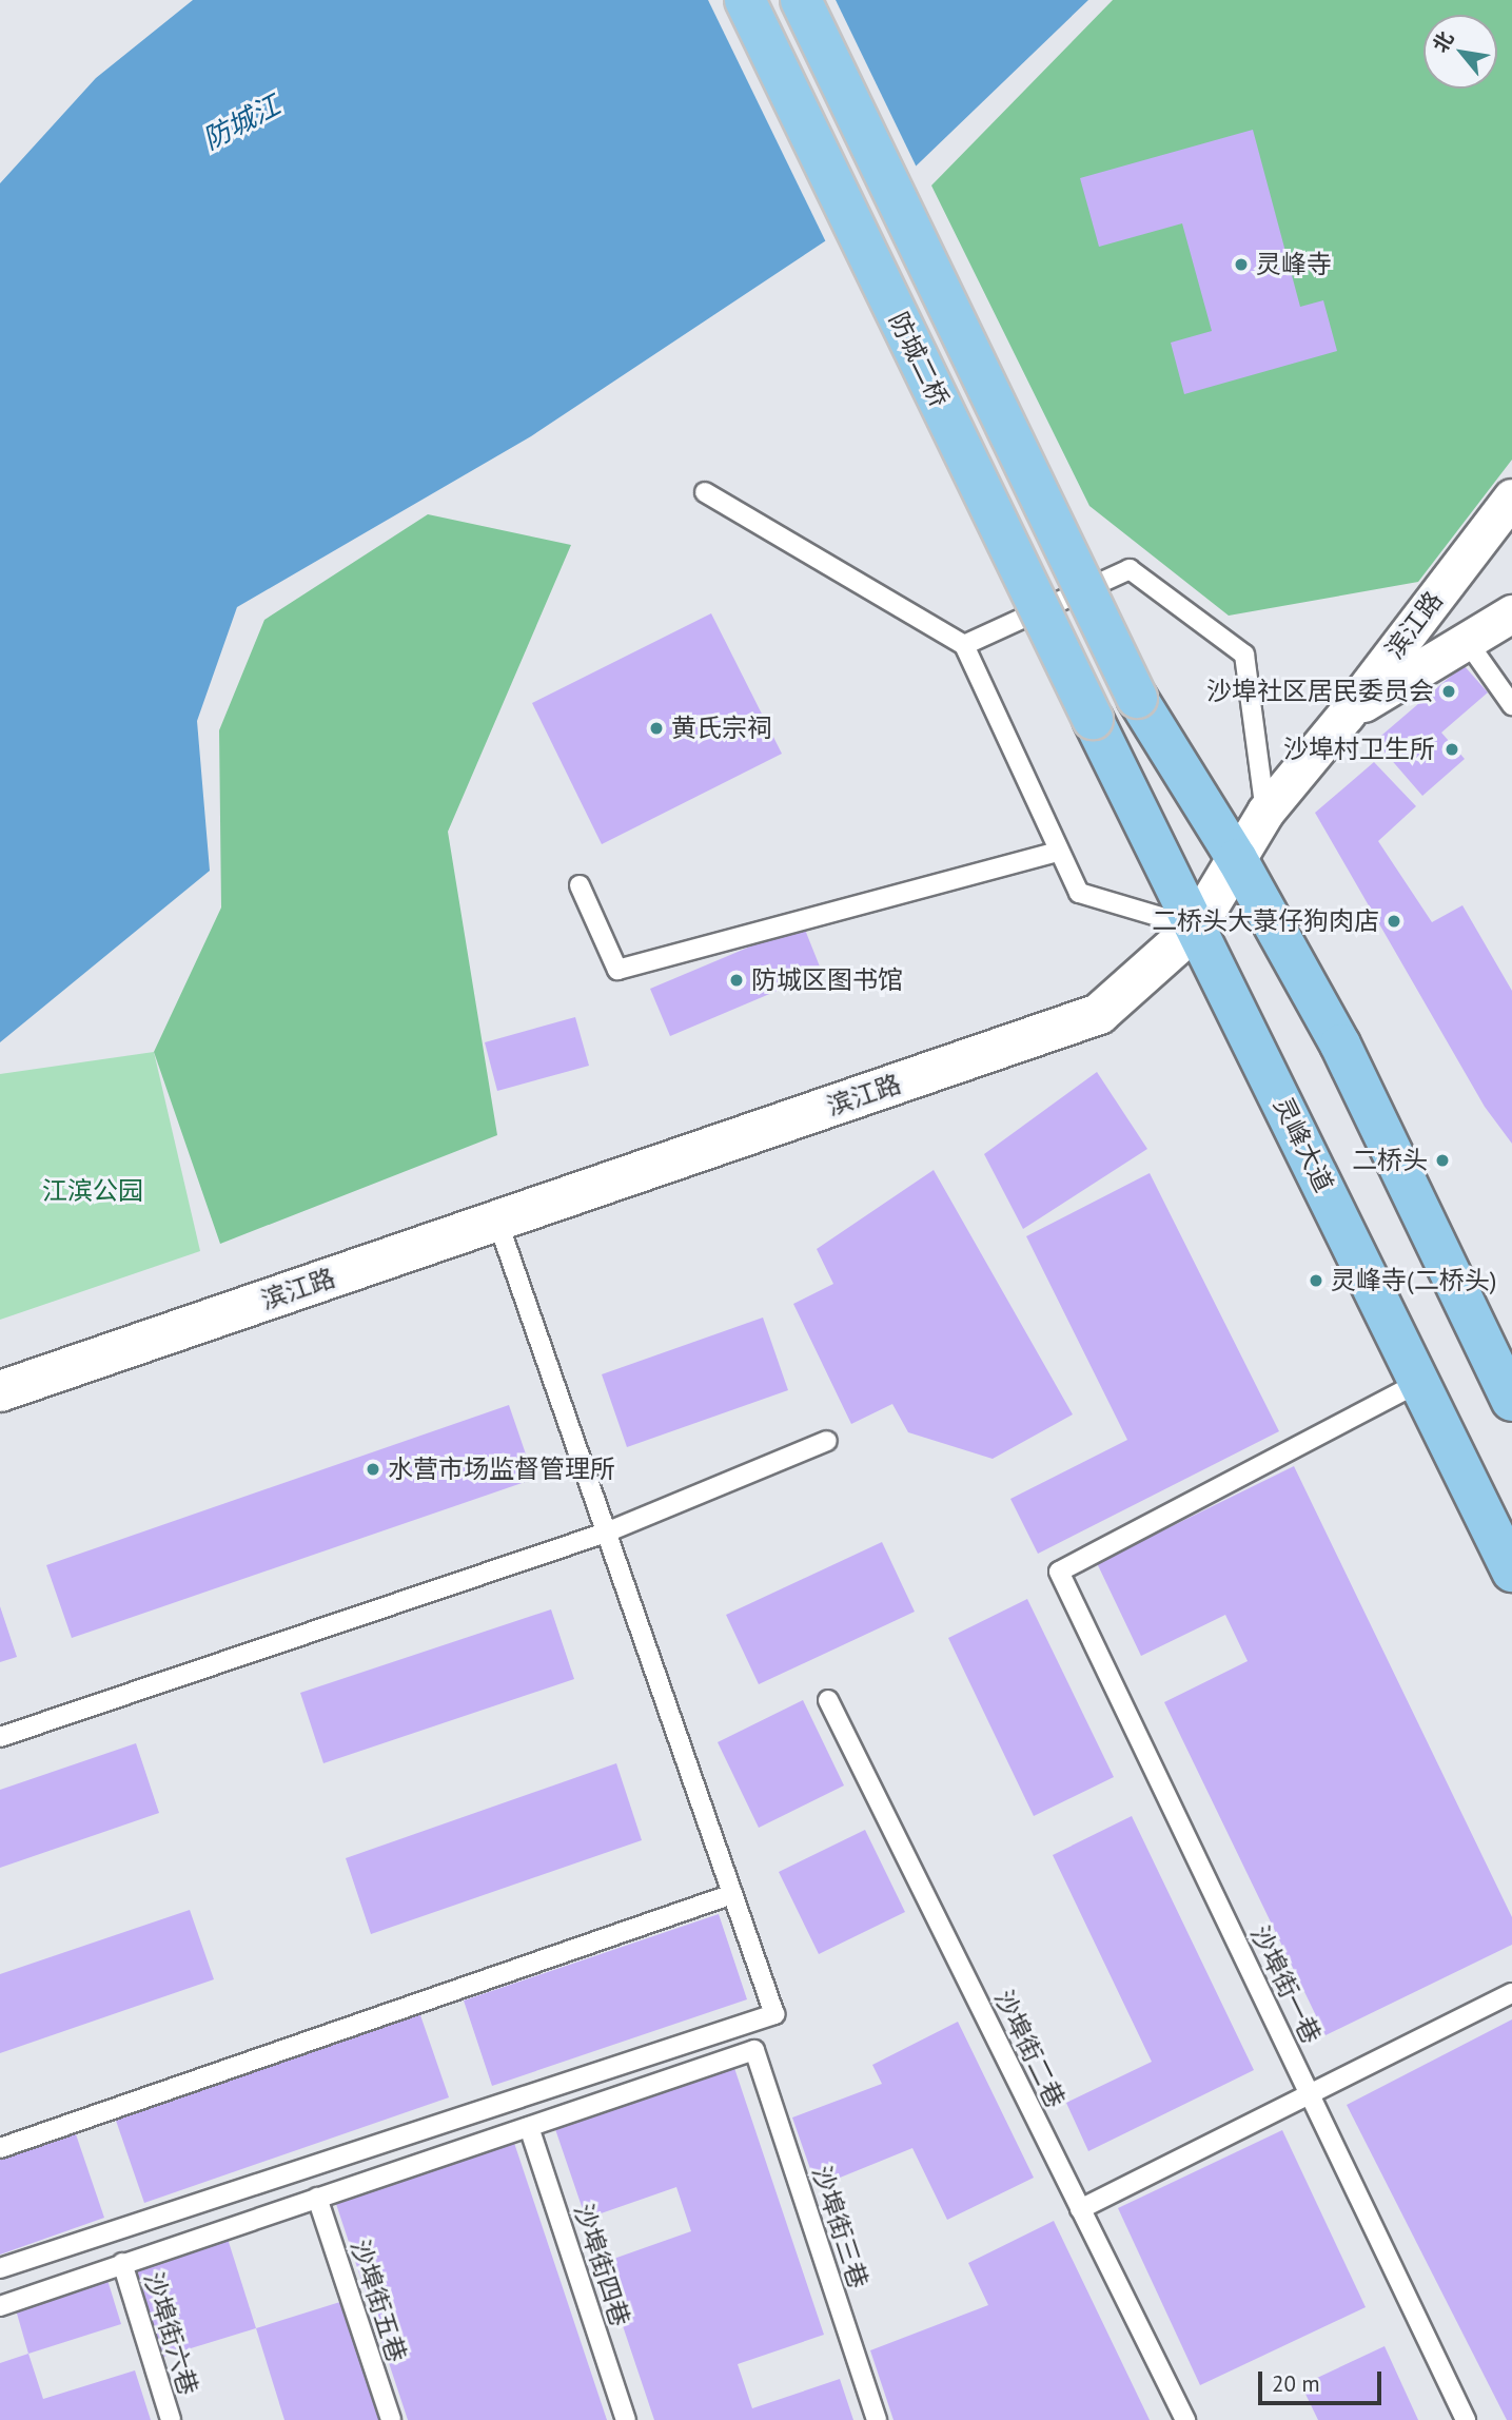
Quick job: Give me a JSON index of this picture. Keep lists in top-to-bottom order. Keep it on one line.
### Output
{"streets":{"main road":["防城二桥","灵峰大道"],"street":["滨江路"],"lane":["沙埠街一巷","沙埠街二巷","沙埠街三巷","沙埠街四巷","沙埠街五巷","沙埠街六巷"]},"crossings":[["防城二桥","滨江路"],["防城二桥","灵峰大道"],["滨江路","灵峰大道"],["灵峰大道","沙埠街一巷"],["沙埠街三巷","沙埠街四巷"]],"water":["防城江"],"parks":["江滨公园"],"places":["灵峰寺","沙埠社区居民委员会","黄氏宗祠","沙埠村卫生所","二桥头大菉仔狗肉店","防城区图书馆","二桥头","灵峰寺(二桥头)","水营市场监督管理所"],"scale_bar":"20 m","north":"top left"}
